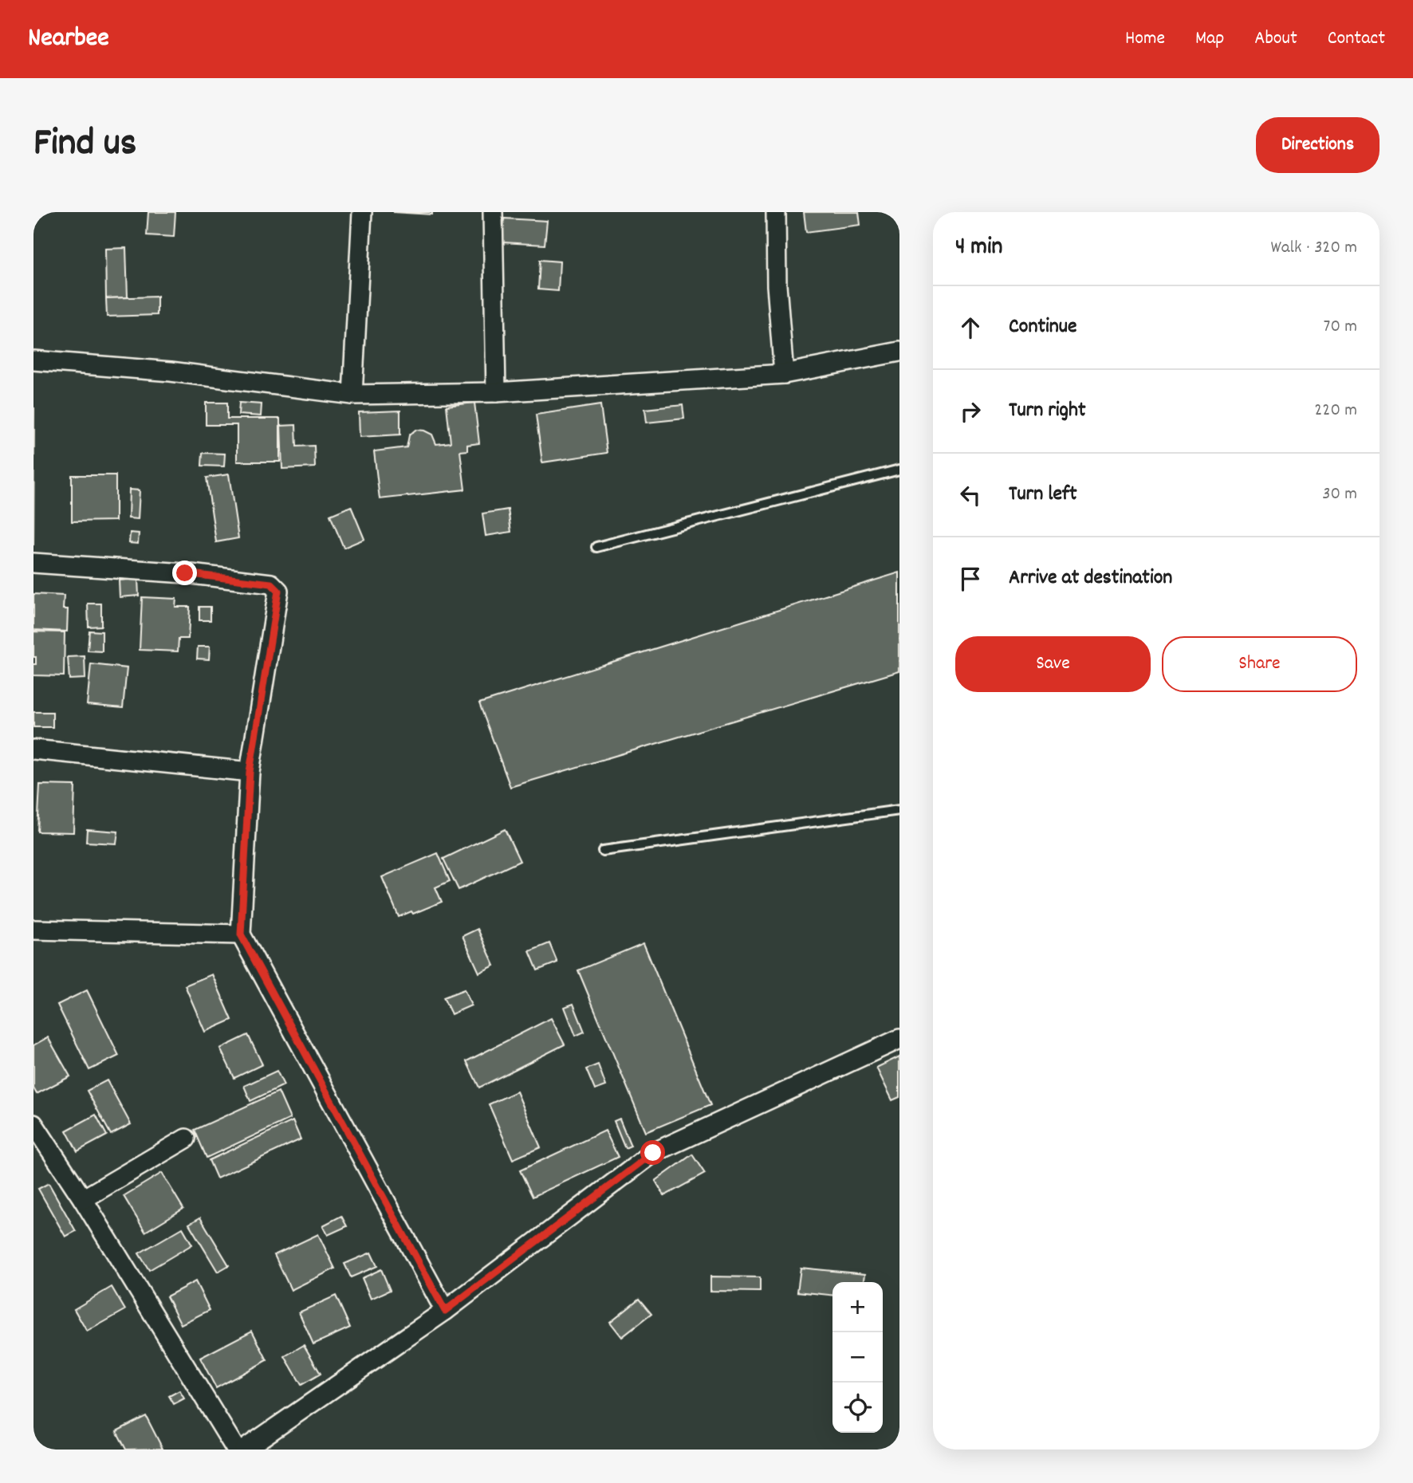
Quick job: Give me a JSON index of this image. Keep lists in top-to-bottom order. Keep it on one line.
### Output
{"page":{"header":"Nearbee","nav":["Home","Map","About","Contact"],"title":"Find us","buttons":["Directions",["Save","Share"]],"heading":["4 min","Walk · 320 m"],"list":[["Continue","70 m"],["Turn right","220 m"],["Turn left","30 m"],"Arrive at destination"],"map_buttons":["+","−"]}}
